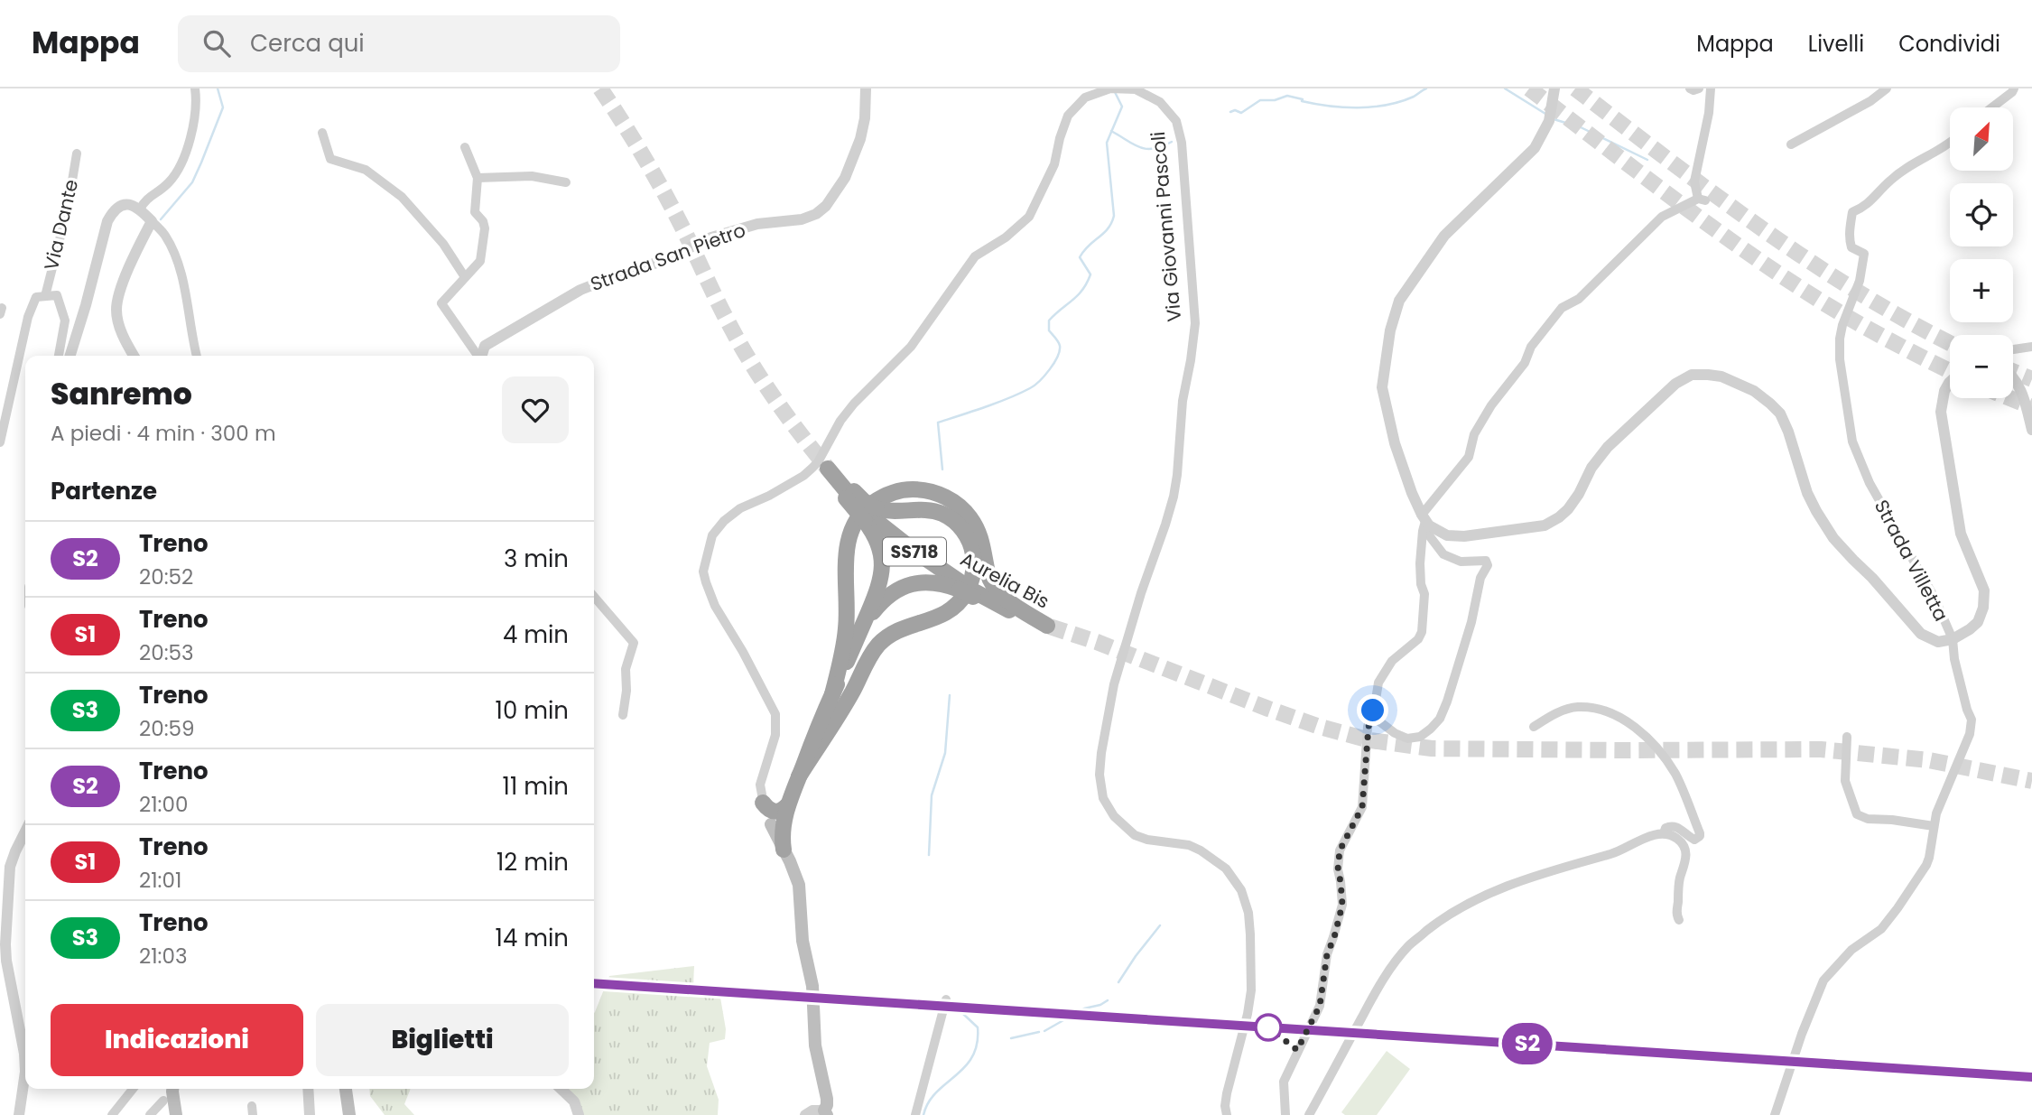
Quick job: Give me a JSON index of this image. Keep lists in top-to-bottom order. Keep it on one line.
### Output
{"streets":{"highway":["SS718","Aurelia Bis"],"main road":["Via Giovanni Pascoli"],"street":["Via Dante","Strada San Pietro","Strada Villetta"]},"north":"top right","page":{"header":"Mappa","search":"Cerca qui","nav":["Mappa","Livelli","Condividi"],"on_map":"S2","map_buttons":["+","−"],"heading":[["Sanremo","A piedi · 4 min · 300 m"],"Partenze"],"list":[{"mark":"S2","name":"Treno","note":"20:52","value":"3 min"},{"mark":"S1","name":"Treno","note":"20:53","value":"4 min"},{"mark":"S3","name":"Treno","note":"20:59","value":"10 min"},{"mark":"S2","name":"Treno","note":"21:00","value":"11 min"},{"mark":"S1","name":"Treno","note":"21:01","value":"12 min"},{"mark":"S3","name":"Treno","note":"21:03","value":"14 min"}],"buttons":["Indicazioni","Biglietti"]}}
